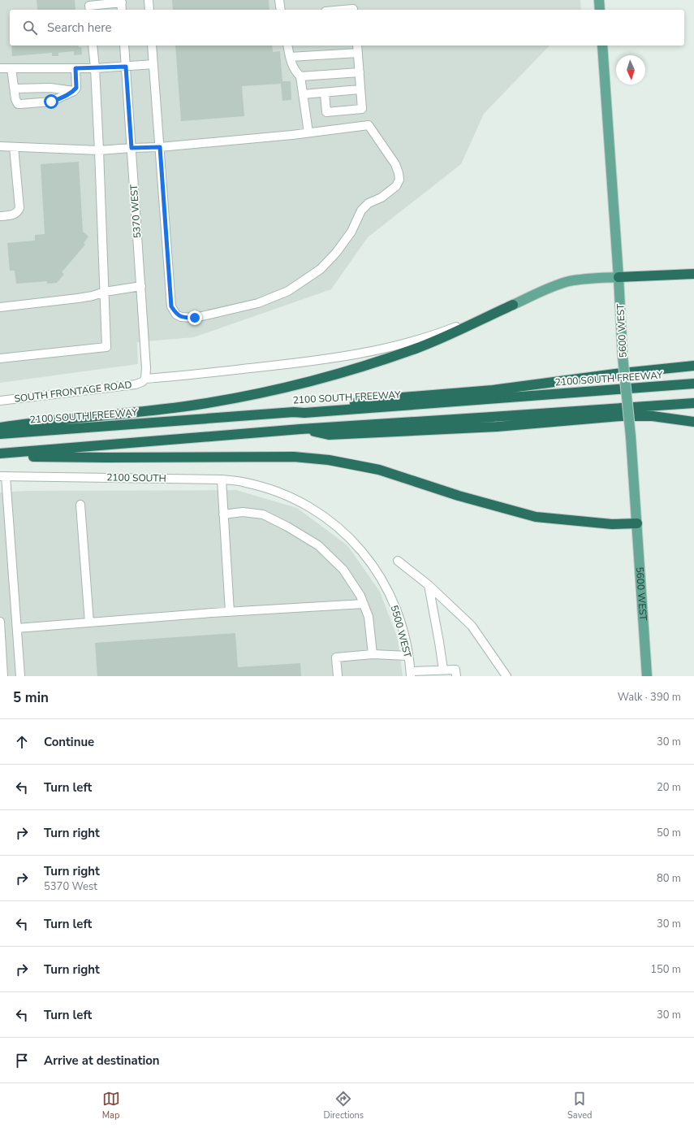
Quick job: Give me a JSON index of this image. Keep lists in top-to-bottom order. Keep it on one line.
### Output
{"streets":{"highway":["2100 SOUTH FREEWAY"],"main road":["5600 WEST"],"street":["5370 WEST","SOUTH FRONTAGE ROAD","2100 SOUTH","5500 WEST"]},"crossings":[["5370 WEST","SOUTH FRONTAGE ROAD"],["2100 SOUTH","5500 WEST"]],"north":"bottom","page":{"search":"Search here","heading":["5 min","Walk · 390 m"],"list":[["Continue","30 m"],["Turn left","20 m"],["Turn right","50 m"],["Turn right","5370 West","80 m"],["Turn left","30 m"],["Turn right","150 m"],["Turn left","30 m"],"Arrive at destination"],"nav":["Map","Directions","Saved"]}}
